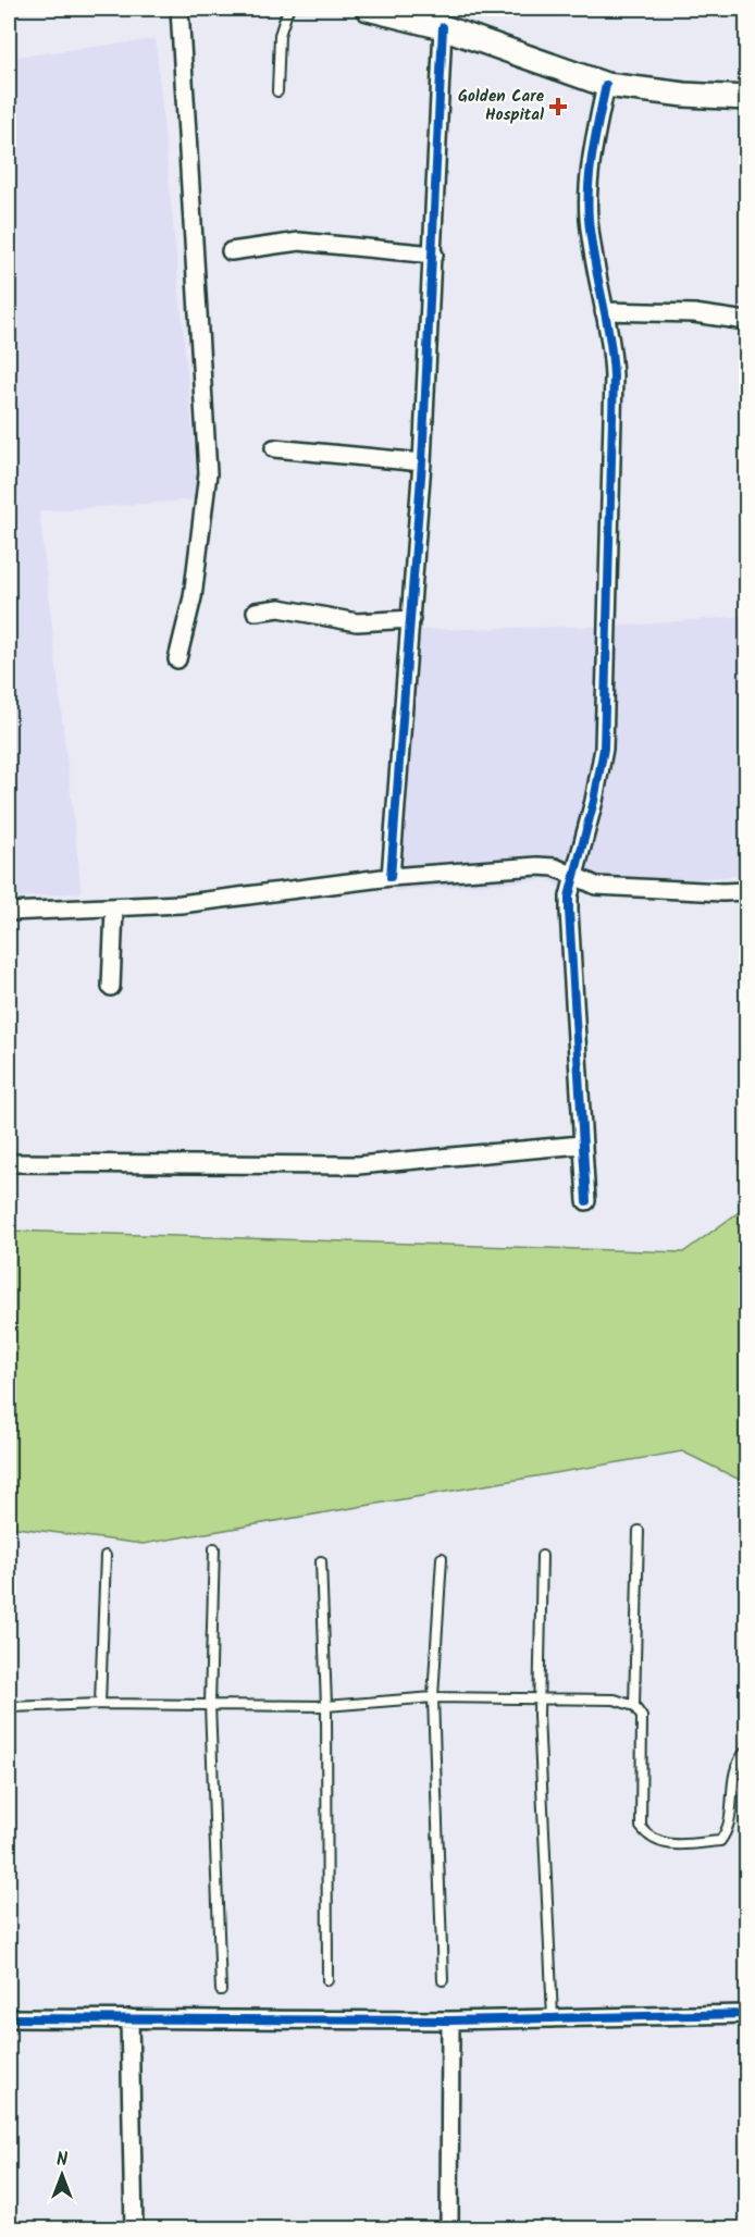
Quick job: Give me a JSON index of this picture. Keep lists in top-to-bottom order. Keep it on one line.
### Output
{"places":{"health":["Golden Care Hospital"]},"north":"top"}
